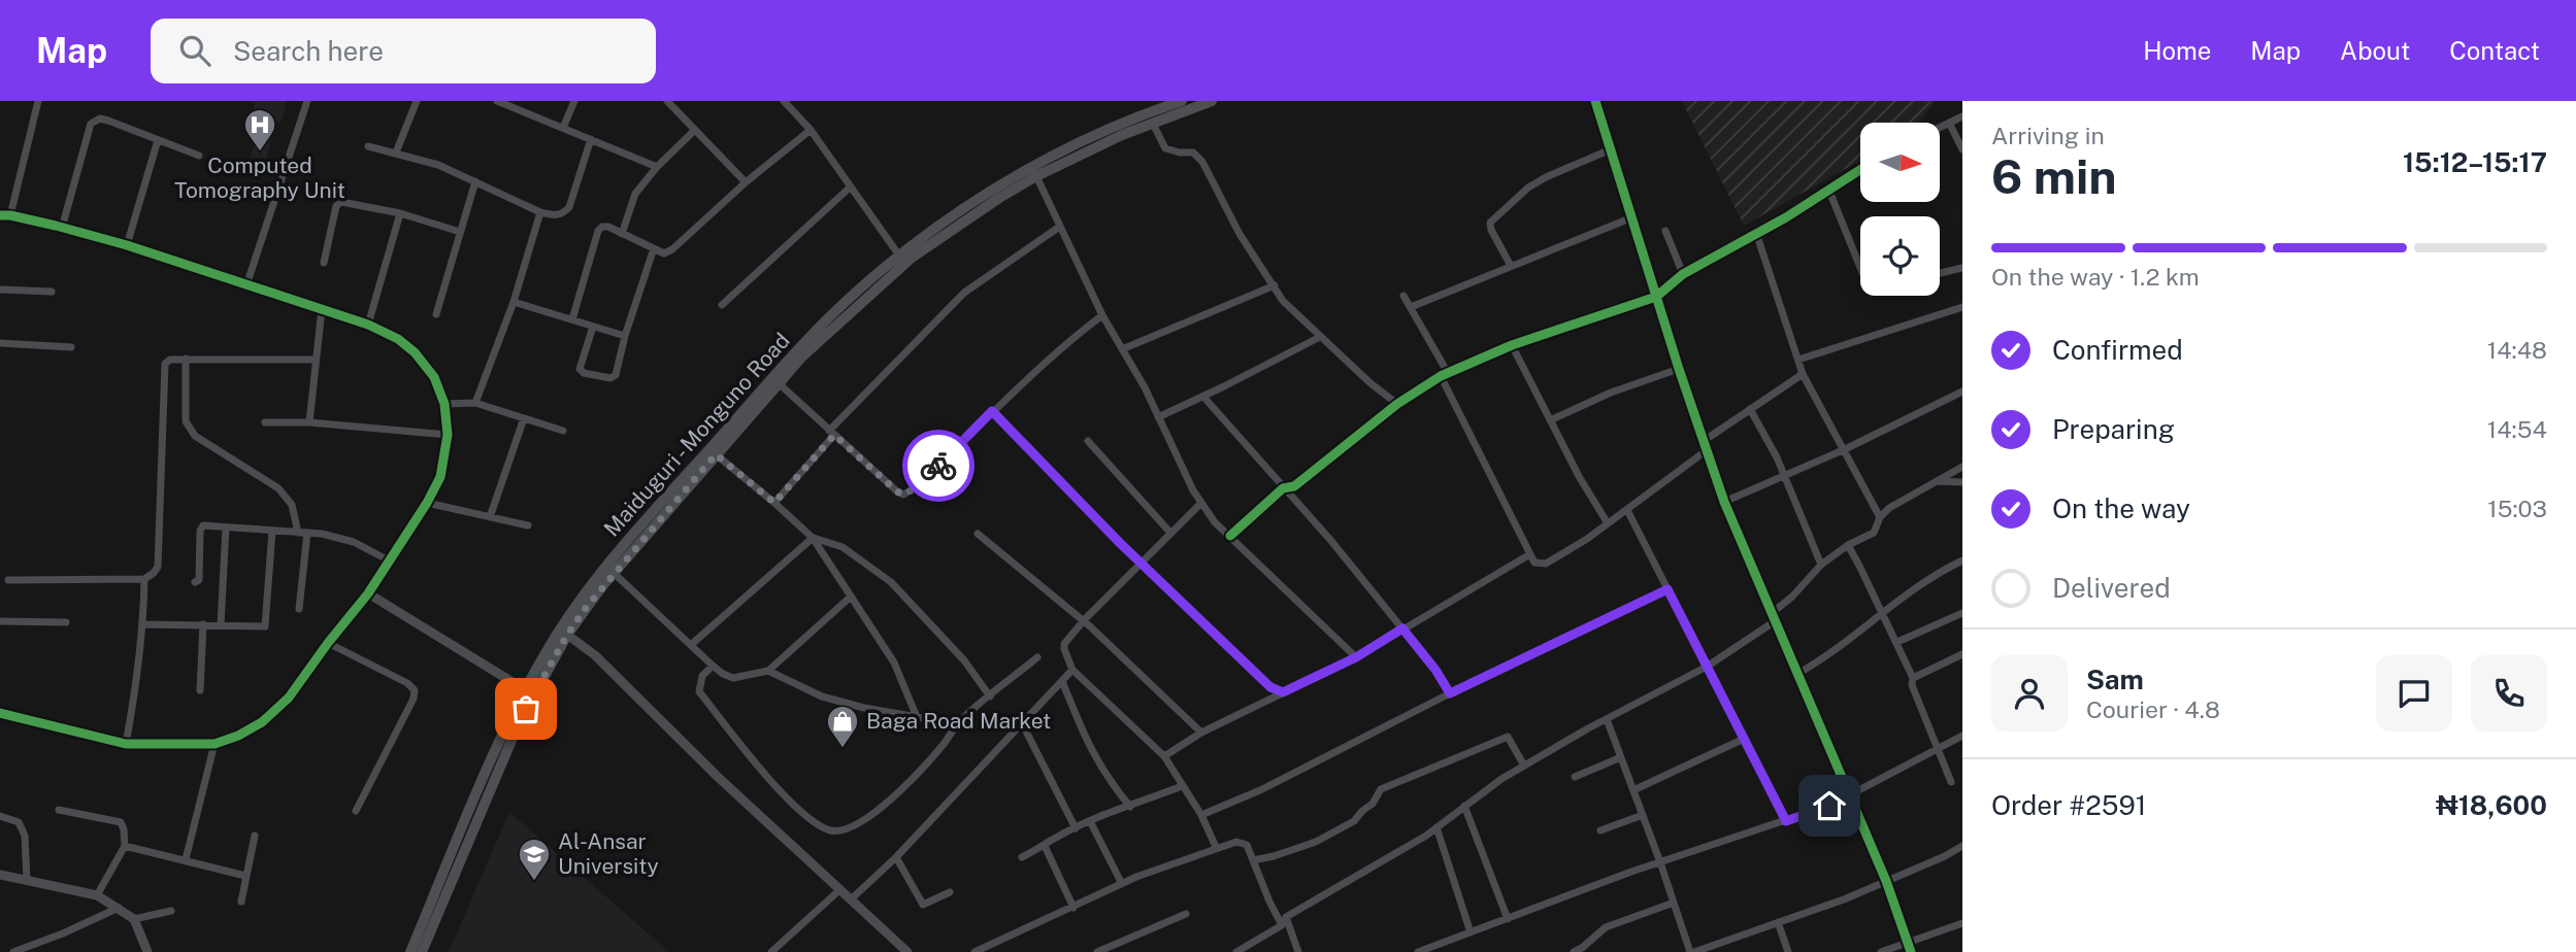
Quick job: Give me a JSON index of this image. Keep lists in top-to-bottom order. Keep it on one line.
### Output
{"streets":{"main road":["Maiduguri - Monguno Road"]},"places":{"hospital":["Computed Tomography Unit"],"shop":["Baga Road Market"],"school or university":["Al-Ansar University"]},"north":"right","page":{"header":"Map","search":"Search here","nav":["Home","Map","About","Contact"],"heading":["6 min","Arriving in","15:12–15:17"],"panel":["Sam","Courier · 4.8","Order #2591","₦18,600"],"bar":"On the way · 1.2 km","list":[["Confirmed","14:48"],["Preparing","14:54"],["On the way","15:03"],"Delivered"]}}
